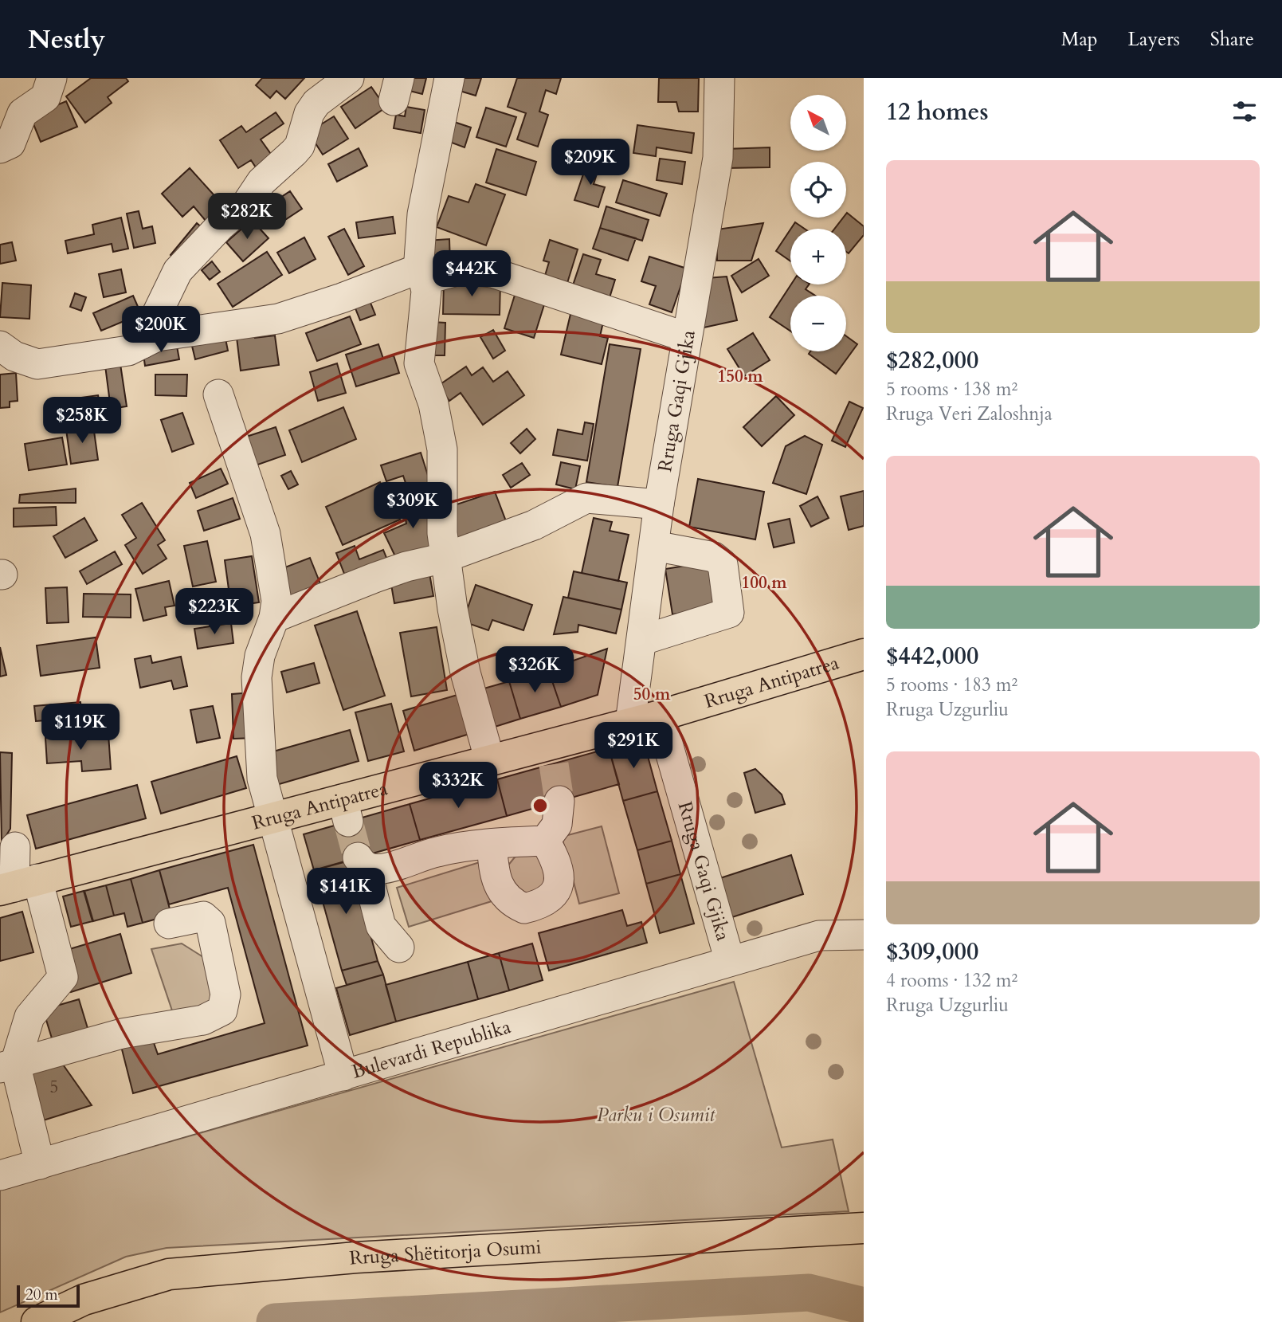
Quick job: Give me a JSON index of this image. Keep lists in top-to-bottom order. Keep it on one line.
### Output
{"streets":{"main road":["Rruga Antipatrea","Rruga Shëtitorja Osumi"],"street":["Rruga Gaqi Gjika","Bulevardi Republika"]},"crossings":[["Rruga Gaqi Gjika","Rruga Antipatrea"],["Rruga Gaqi Gjika","Bulevardi Republika"]],"parks":["Parku i Osumit"],"house_numbers":["5"],"scale_bar":"20 m","north":"top left","page":{"header":"Nestly","nav":["Map","Layers","Share"],"heading":"12 homes","map_buttons":["+","−"],"price":["$209K","$282K","$442K","$200K","$258K","$309K","$223K","$326K","$119K","$291K","$332K","$141K"],"list":[{"name":"$282,000","note":"5 rooms · 138 m² · Rruga Veri Zaloshnja"},{"name":"$442,000","note":"5 rooms · 183 m² · Rruga Uzgurliu"},{"name":"$309,000","note":"4 rooms · 132 m² · Rruga Uzgurliu"}],"scale":"20 m"},"rings":["150 m","100 m","50 m"]}
